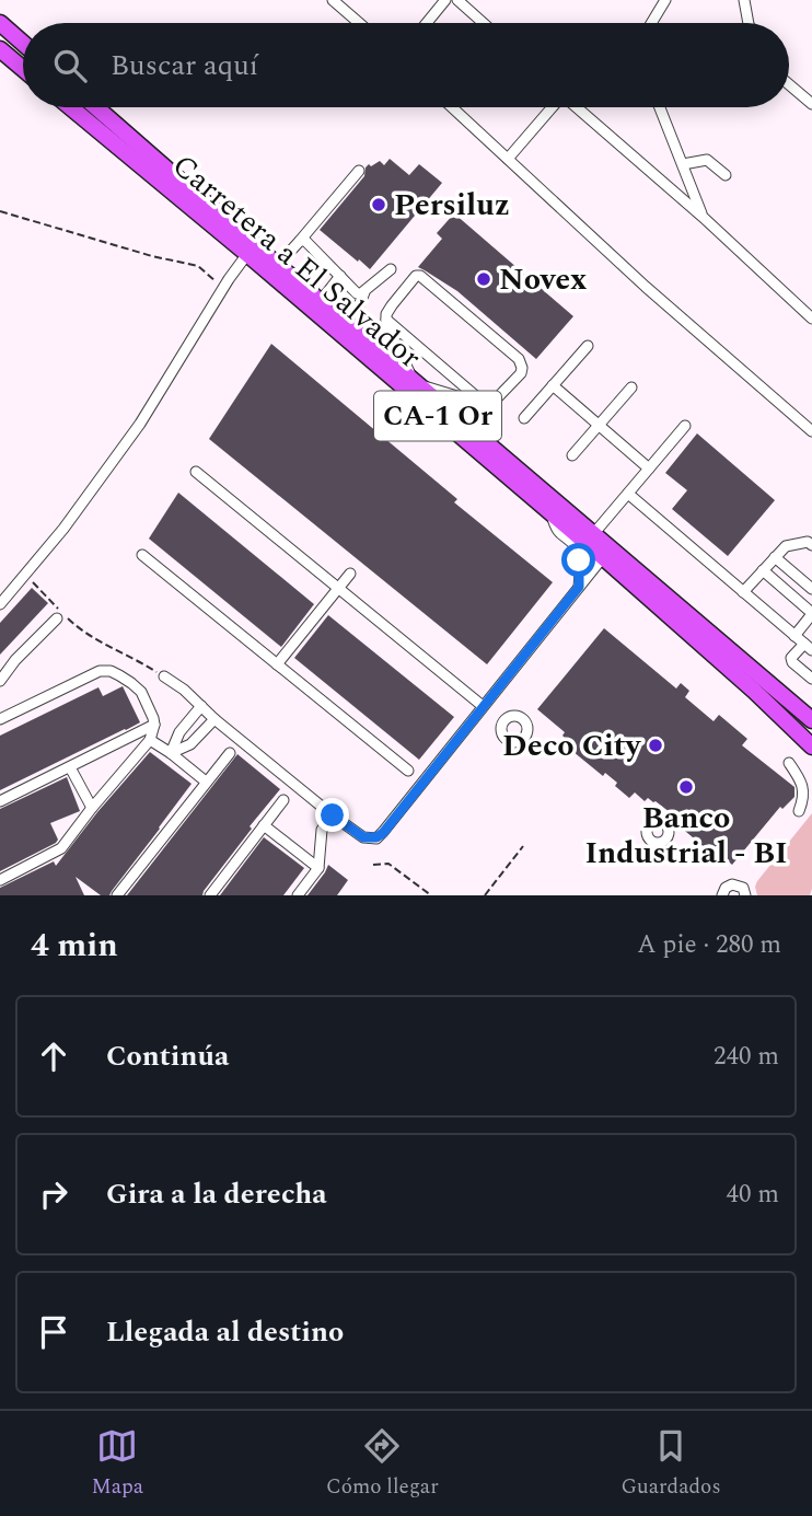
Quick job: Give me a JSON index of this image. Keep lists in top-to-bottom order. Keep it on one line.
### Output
{"streets":{"highway":["Carretera a El Salvador","CA-1 Or"]},"places":["Persiluz","Novex","Deco City","Banco Industrial - BI"],"page":{"search":"Buscar aquí","heading":["4 min","A pie · 280 m"],"list":[["Continúa","240 m"],["Gira a la derecha","40 m"],"Llegada al destino"],"nav":["Mapa","Cómo llegar","Guardados"]}}
